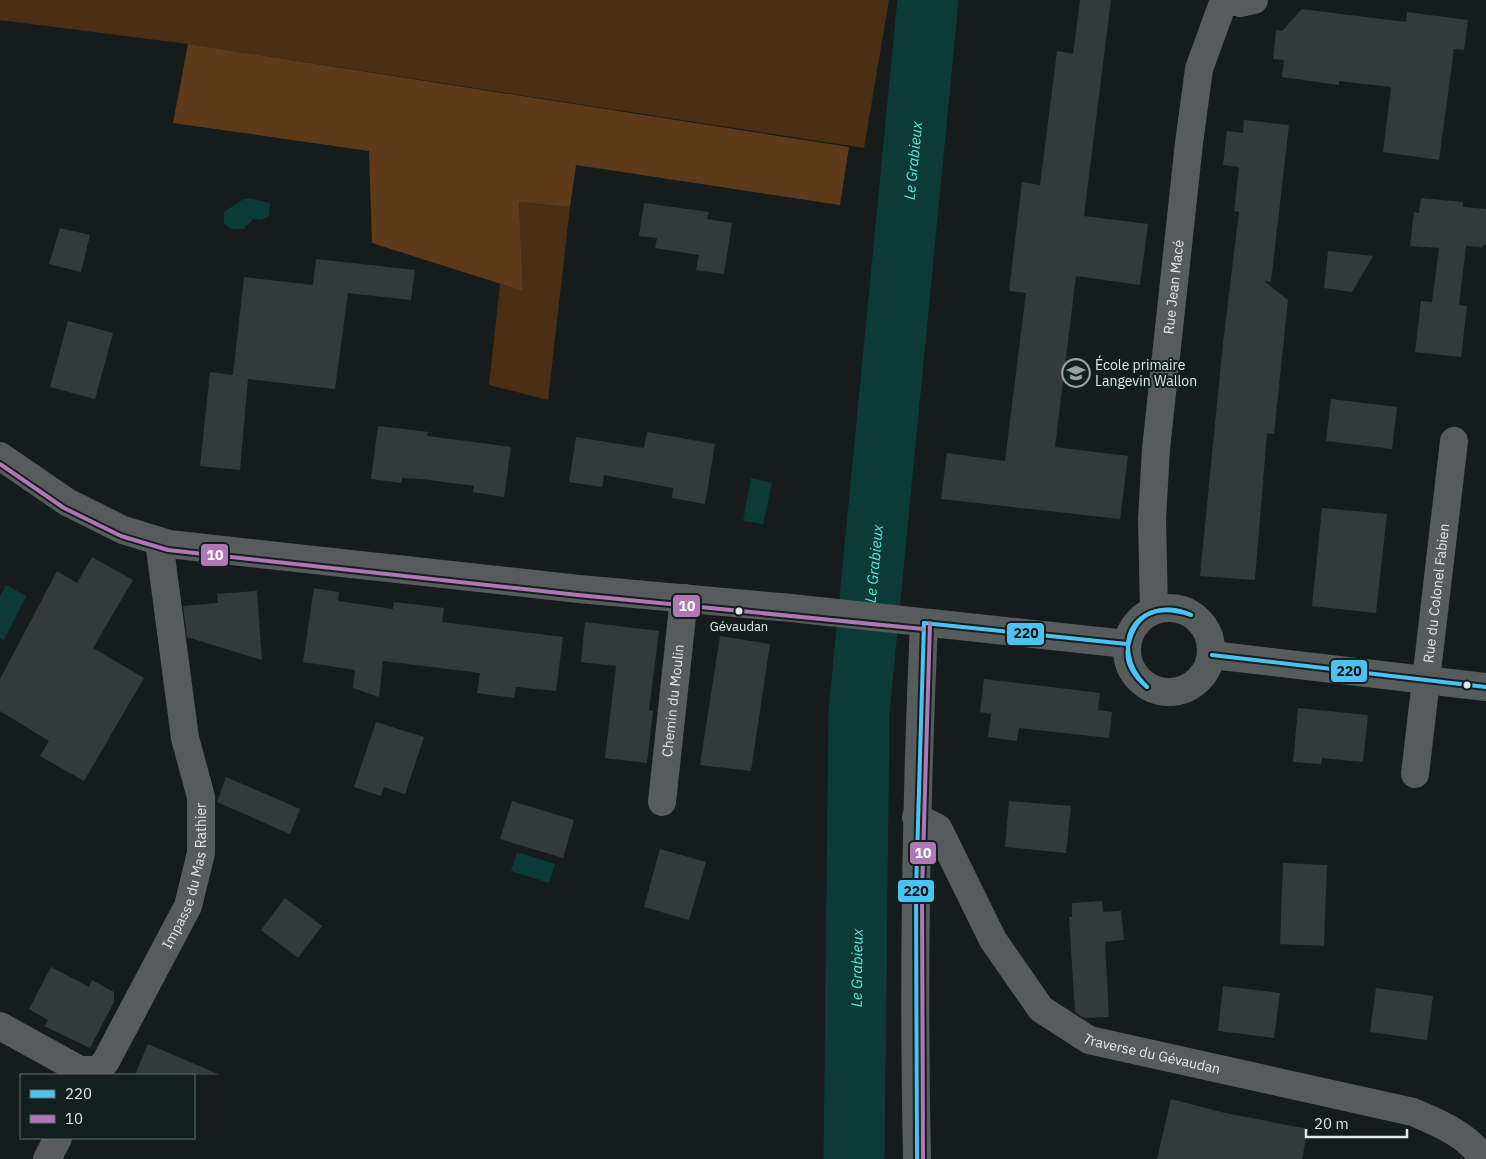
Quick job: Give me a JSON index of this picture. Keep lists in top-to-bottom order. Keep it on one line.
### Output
{"streets":{"street":["Rue Jean Macé","Rue du Colonel Fabien","Chemin du Moulin","Impasse du Mas Rathier","Traverse du Gévaudan"]},"water":["Le Grabieux"],"places":{"school or university":["École primaire Langevin Wallon"],"other":["Gévaudan"]},"lines":["transit line 10","transit line 220"],"legend":["220","10"],"scale_bar":"20 m"}
